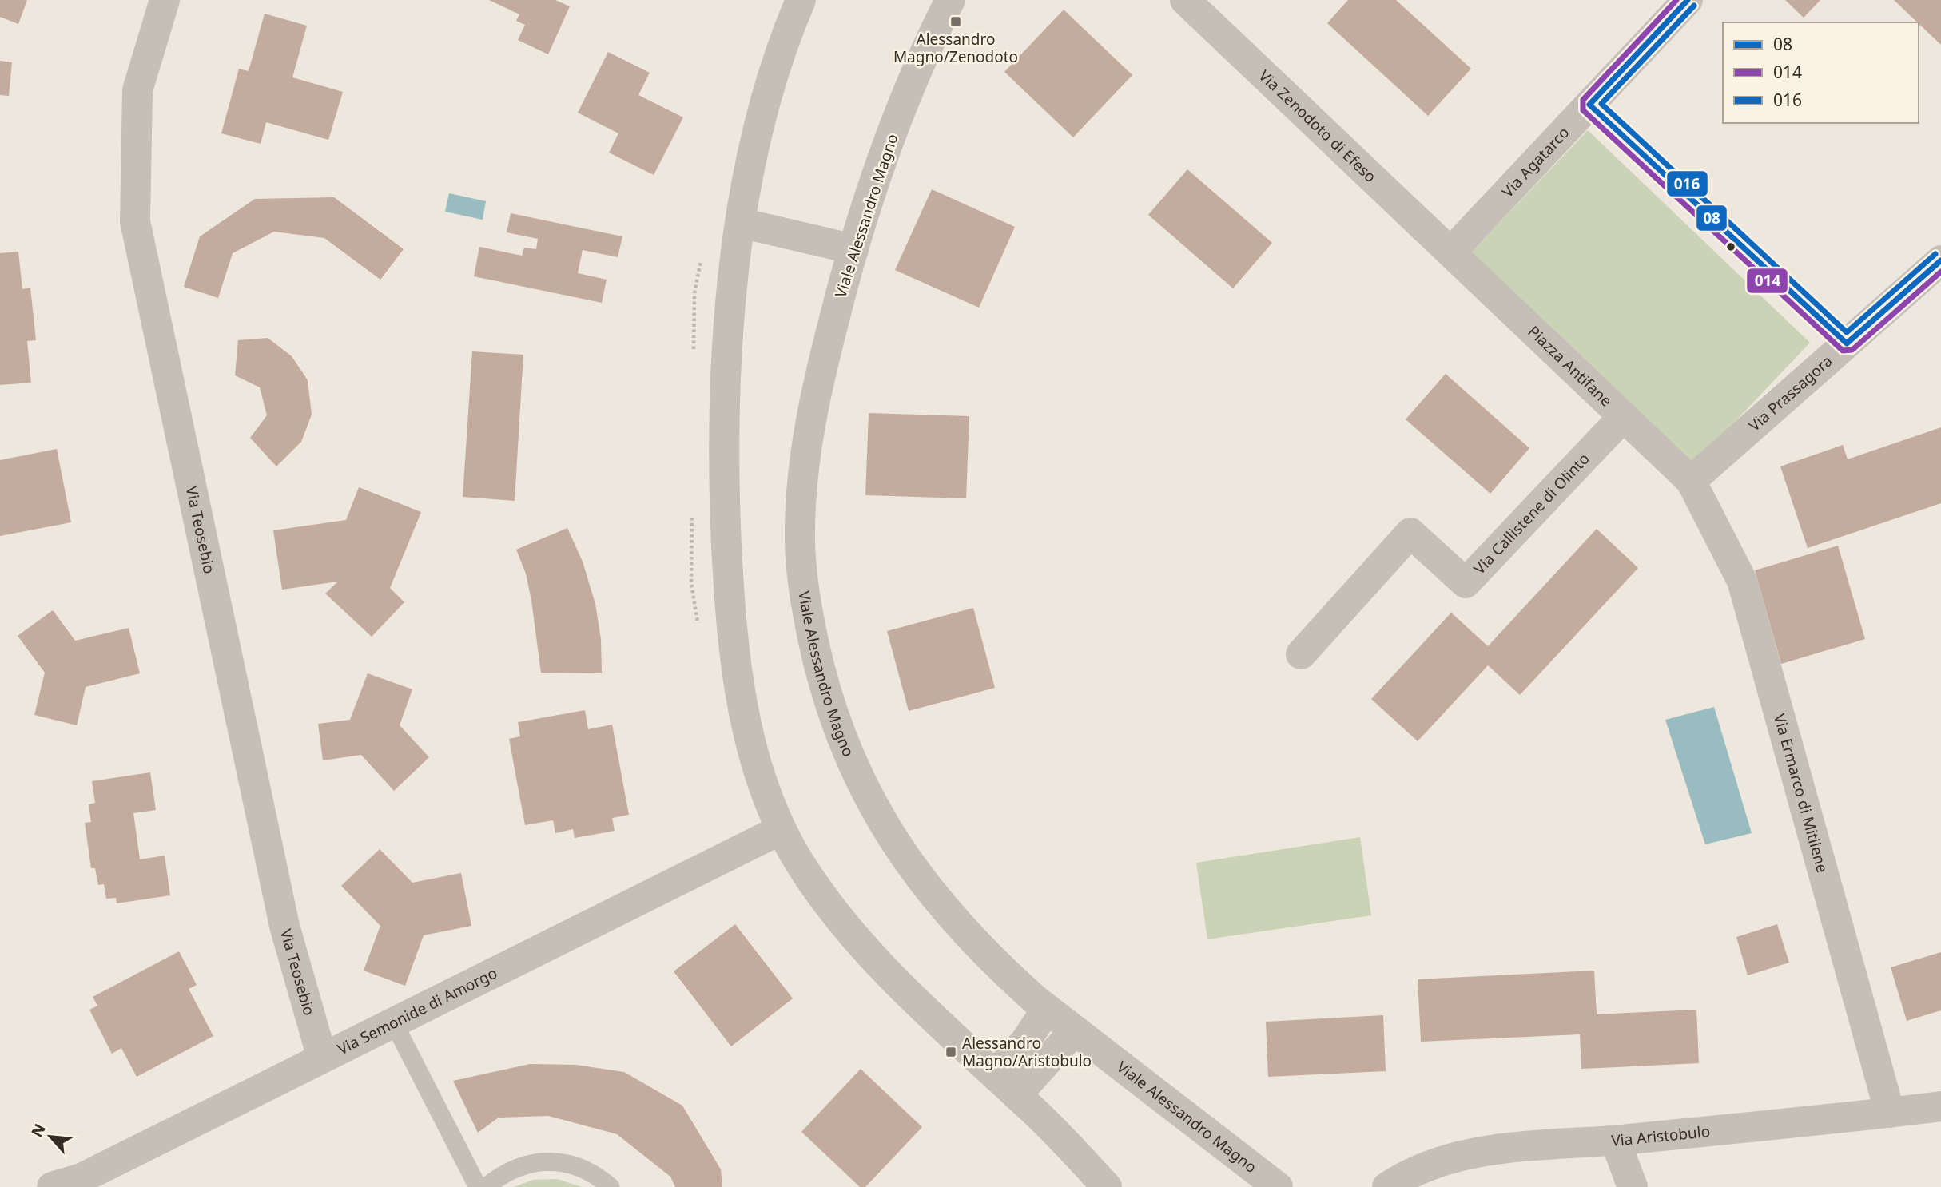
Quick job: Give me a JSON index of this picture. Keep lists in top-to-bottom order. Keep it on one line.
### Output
{"streets":{"street":["Via Zenodoto di Efeso","Via Agatarco","Viale Alessandro Magno","Piazza Antifane","Via Prassagora","Via Callistene di Olinto","Via Teosebio","Via Ermarco di Mitilene","Via Semonide di Amorgo","Via Aristobulo"]},"crossings":[["Via Zenodoto di Efeso","Via Agatarco"],["Via Zenodoto di Efeso","Piazza Antifane"],["Via Agatarco","Piazza Antifane"],["Piazza Antifane","Via Prassagora"],["Piazza Antifane","Via Callistene di Olinto"],["Piazza Antifane","Via Ermarco di Mitilene"],["Via Prassagora","Via Ermarco di Mitilene"],["Via Teosebio","Via Semonide di Amorgo"],["Via Ermarco di Mitilene","Via Aristobulo"]],"places":{"transit":["Alessandro Magno/Zenodoto","Alessandro Magno/Aristobulo"]},"lines":["transit line 08","transit line 014","transit line 016"],"legend":["08","014","016"],"north":"top left"}
